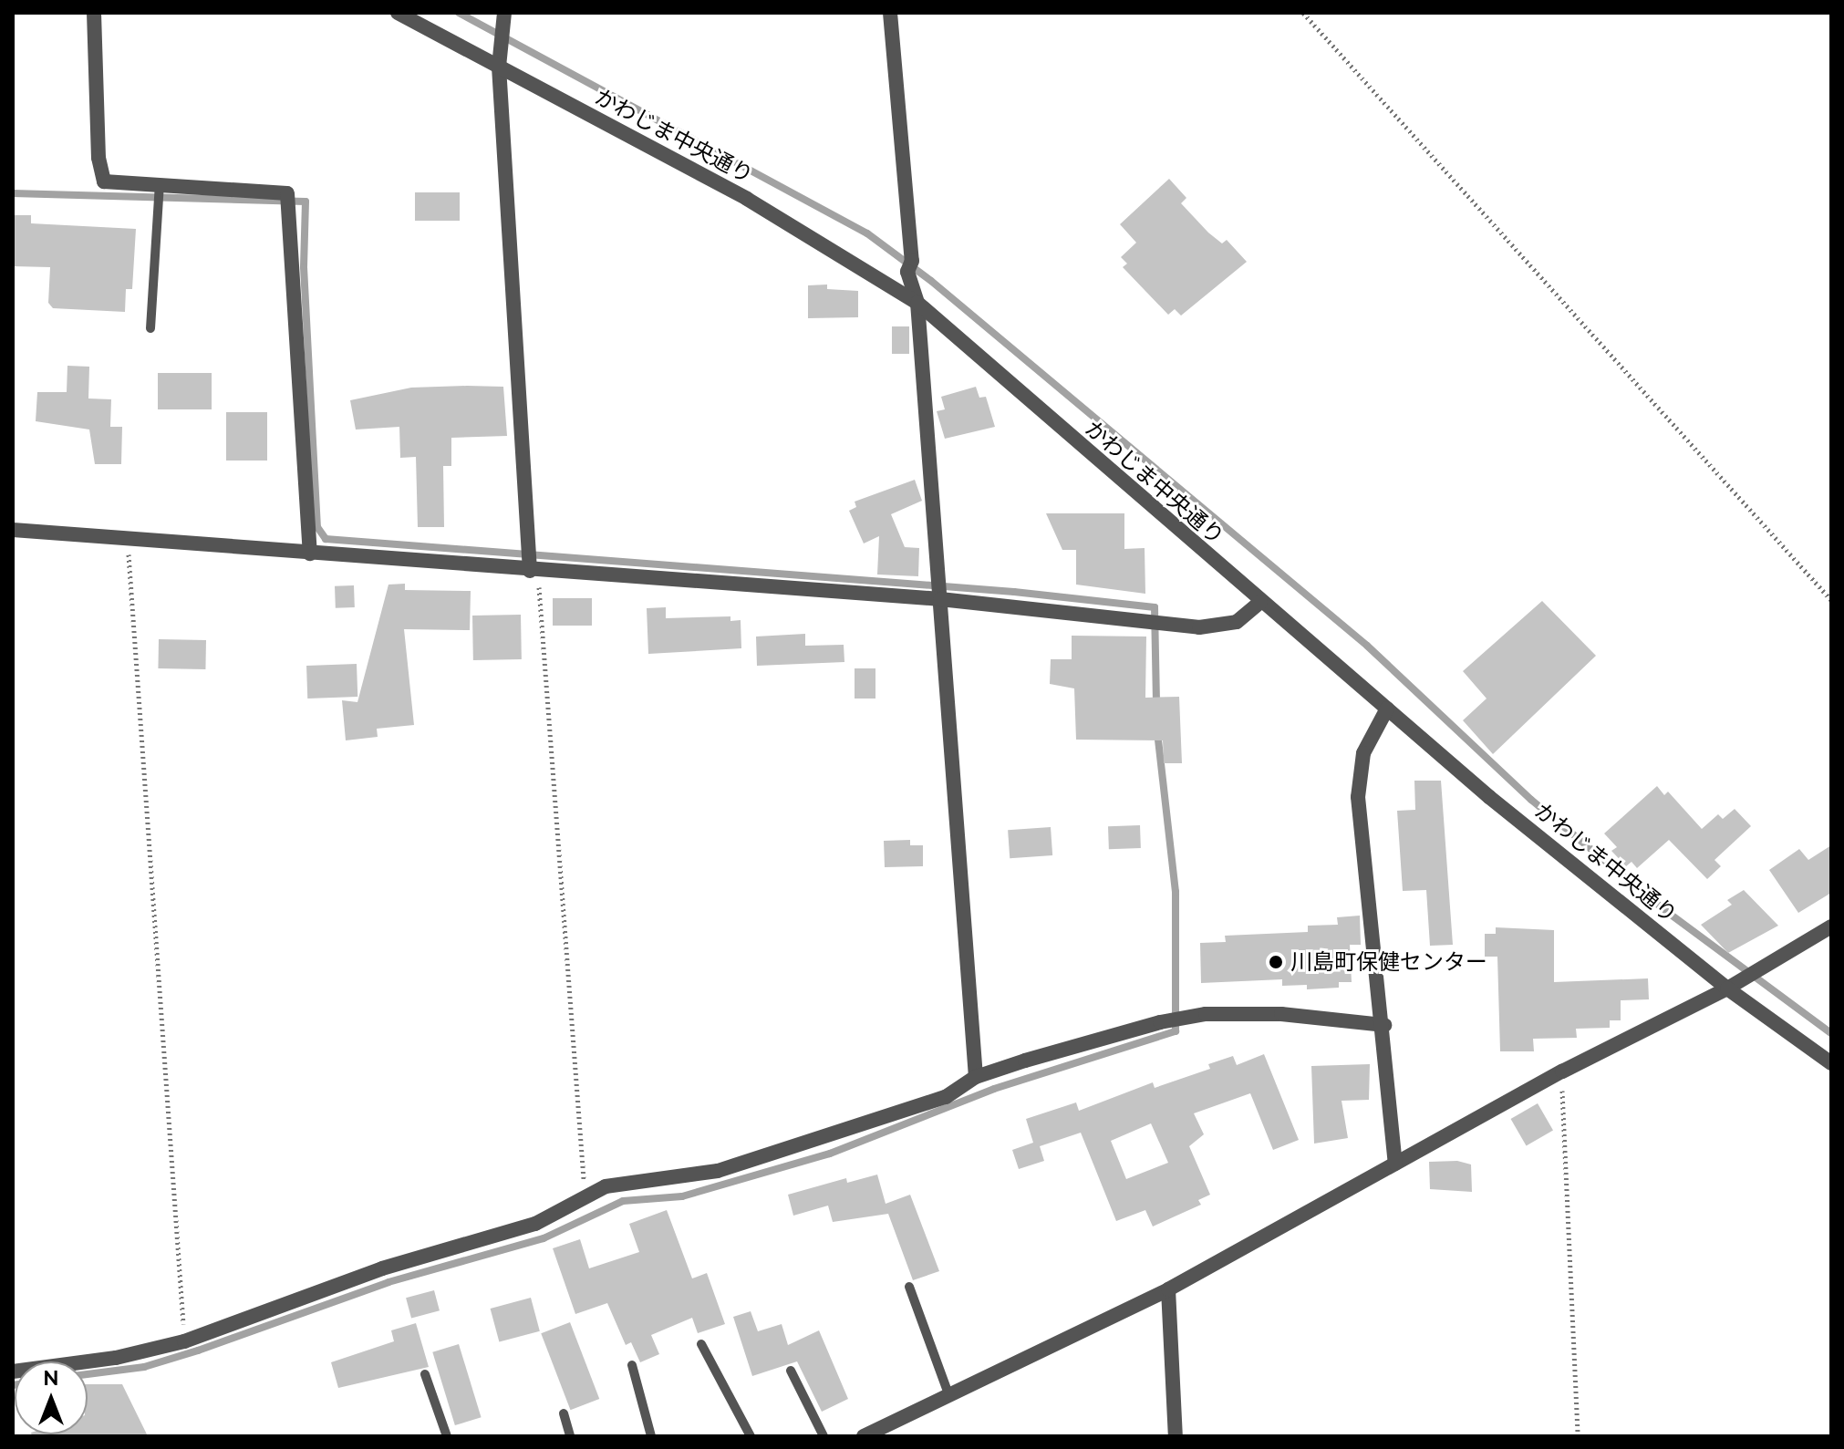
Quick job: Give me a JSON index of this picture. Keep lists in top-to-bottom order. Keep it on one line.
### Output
{"streets":{"street":["かわじま中央通り"]},"places":["川島町保健センター"],"north":"top"}
